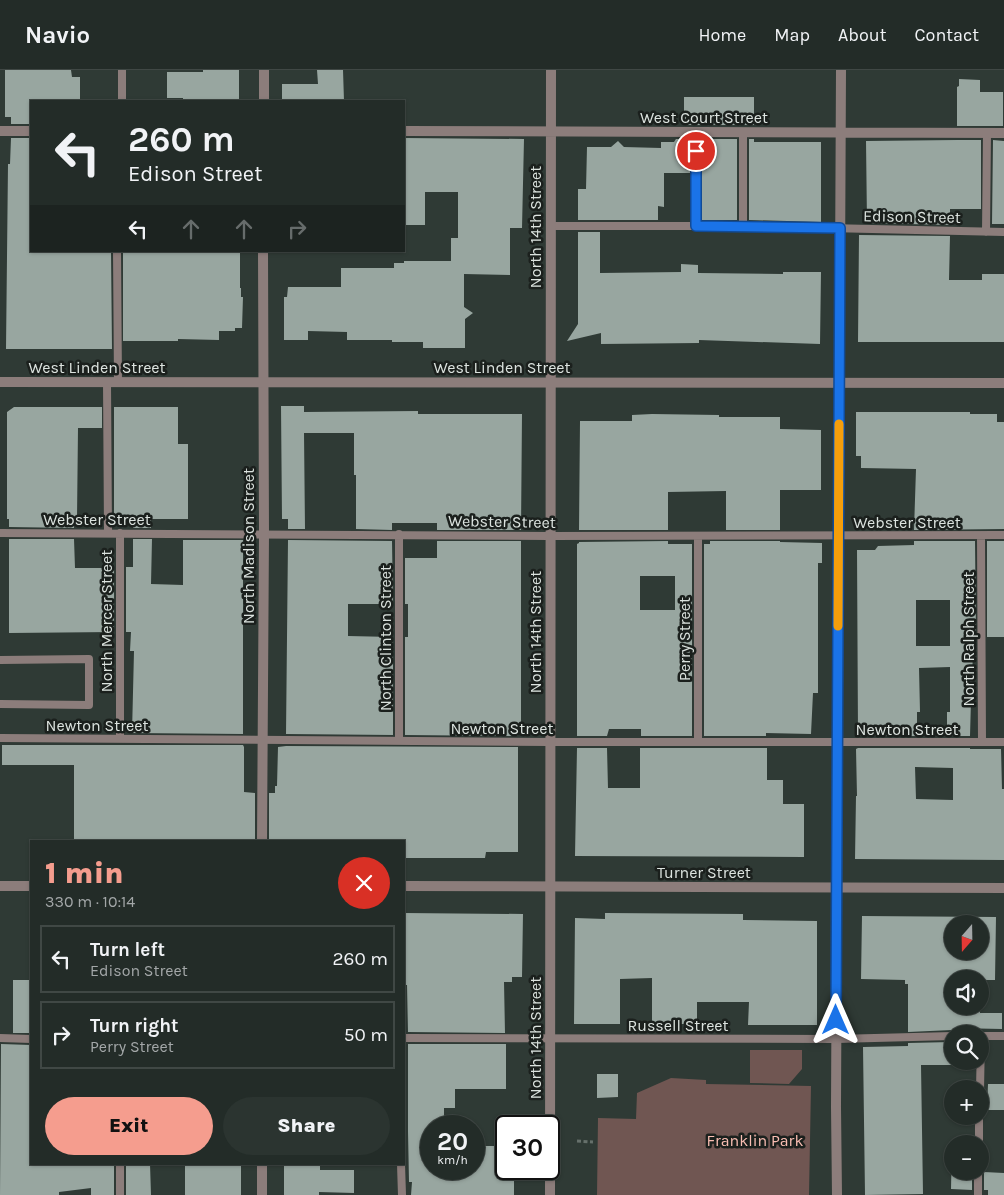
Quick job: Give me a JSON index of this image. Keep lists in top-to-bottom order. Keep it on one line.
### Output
{"streets":{"street":["West Court Street","North 14th Street","West Linden Street","North Madison Street","Turner Street"],"lane":["Edison Street","Webster Street","North Mercer Street","North Clinton Street","Perry Street","North Ralph Street","Newton Street","Russell Street"]},"crossings":[["West Court Street","North 14th Street"],["Edison Street","North 14th Street"],["North 14th Street","West Linden Street"],["North 14th Street","Webster Street"],["North 14th Street","Newton Street"],["North 14th Street","Turner Street"],["North 14th Street","Russell Street"],["West Linden Street","North Madison Street"],["West Linden Street","North Mercer Street"],["Webster Street","North Madison Street"],["Webster Street","North Mercer Street"],["Webster Street","North Clinton Street"],["Webster Street","Perry Street"],["Webster Street","North Ralph Street"],["North Madison Street","Newton Street"],["North Mercer Street","Newton Street"],["North Clinton Street","Newton Street"],["Perry Street","Newton Street"],["North Ralph Street","Newton Street"]],"parks":["Franklin Park"],"north":"bottom","page":{"header":"Navio","nav":["Home","Map","About","Contact"],"turn":["260 m","Edison Street"],"heading":["1 min","330 m · 10:14"],"map_buttons":["+","−"],"list":[{"name":"Turn left","note":"Edison Street","value":"260 m"},{"name":"Turn right","note":"Perry Street","value":"50 m"}],"buttons":["Exit","Share"],"speed":"20 km/h","limit":"30"}}
